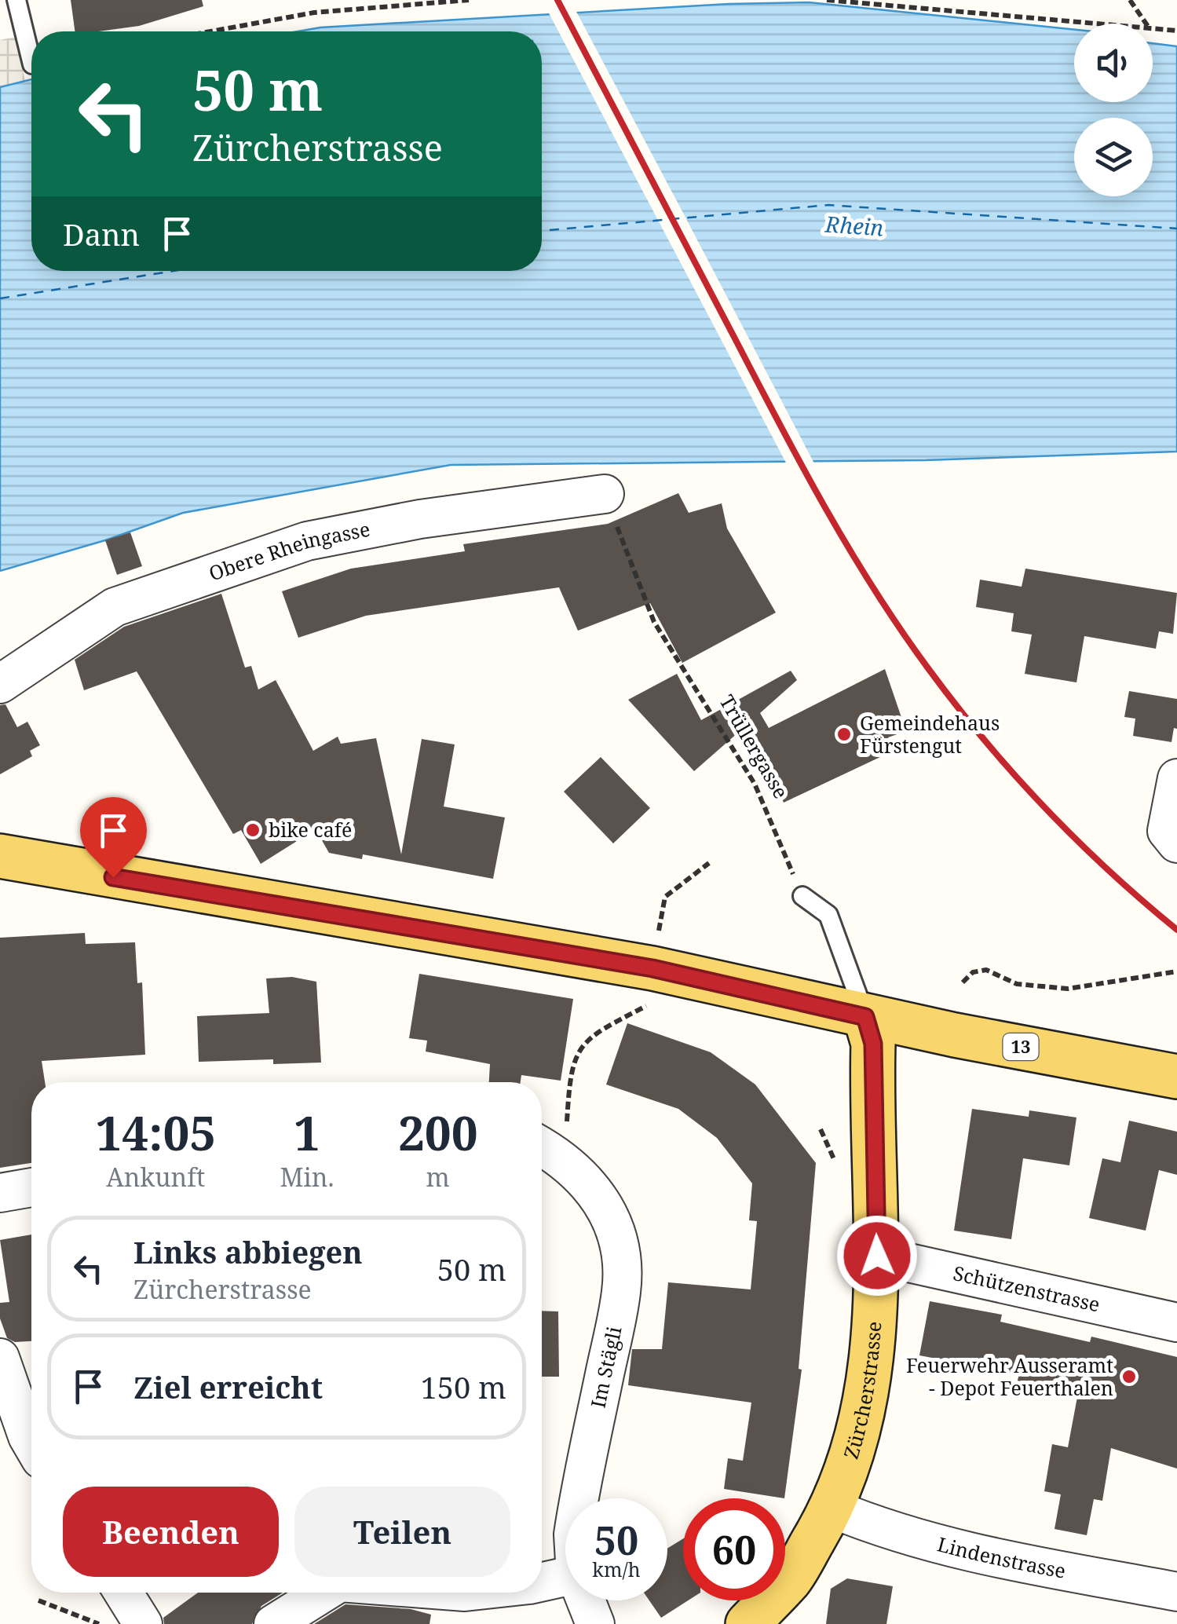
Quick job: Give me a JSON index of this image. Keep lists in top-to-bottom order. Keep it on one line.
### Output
{"streets":{"main road":["13","Zürcherstrasse"],"street":["Obere Rheingasse","Schützenstrasse","Im Stägli","Lindenstrasse"],"path":["Trüllergasse"]},"crossings":[["Obere Rheingasse","Trüllergasse"],["13","Zürcherstrasse"],["Schützenstrasse","Zürcherstrasse"],["Zürcherstrasse","Lindenstrasse"]],"water":["Rhein"],"places":["Gemeindehaus Fürstengut","bike café","Feuerwehr Ausseramt - Depot Feuerthalen"],"page":{"turn":["50 m","Zürcherstrasse"],"then":"Dann","eta":["14:05","Ankunft","1","Min.","200","m"],"list":[{"name":"Links abbiegen","note":"Zürcherstrasse","value":"50 m"},{"name":"Ziel erreicht","value":"150 m"}],"buttons":["Beenden","Teilen"],"speed":"50 km/h","limit":"60"}}
